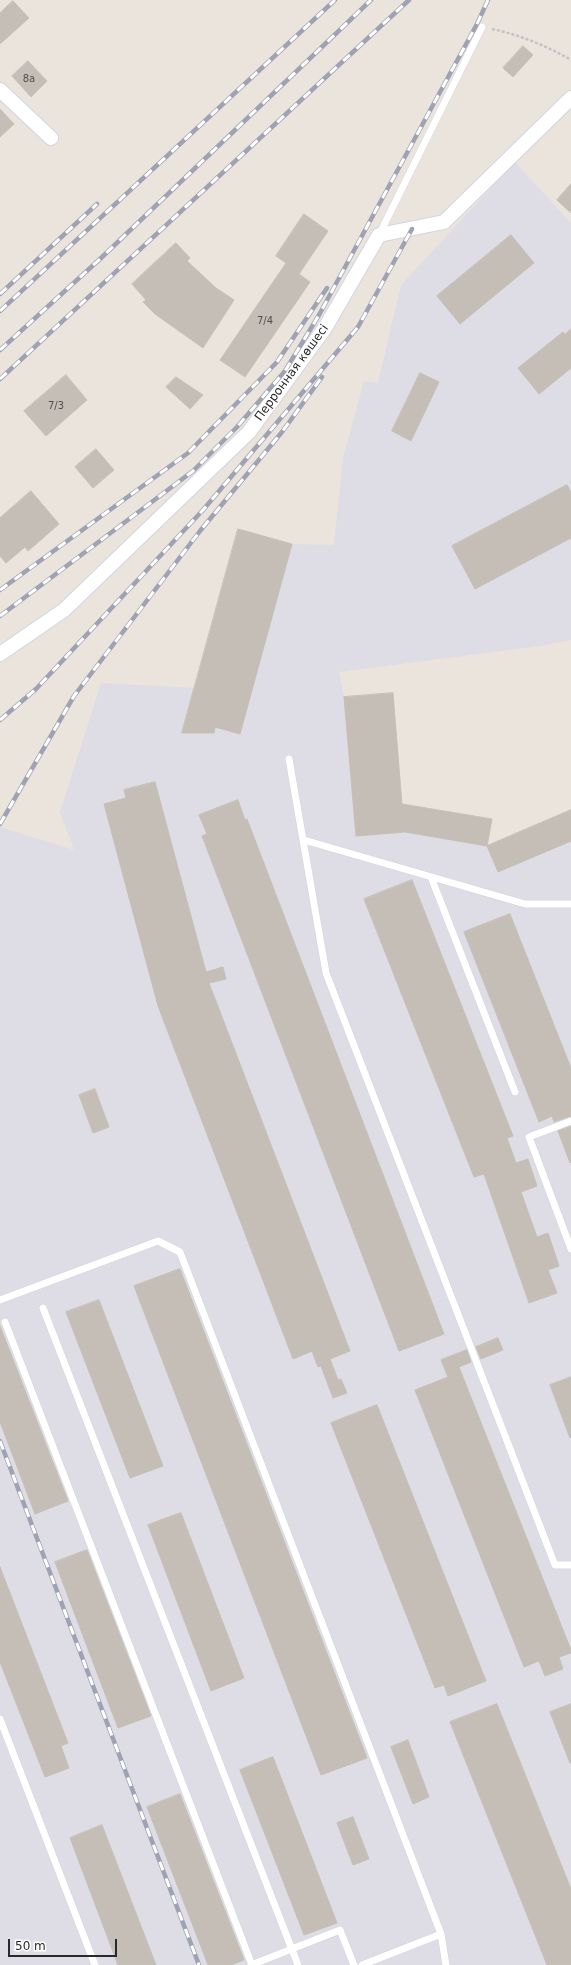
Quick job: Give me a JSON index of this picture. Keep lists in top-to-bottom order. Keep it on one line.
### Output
{"streets":{"street":["Перронная көшесі"]},"house_numbers":["8а","7/4","7/3"],"scale_bar":"50 m"}
